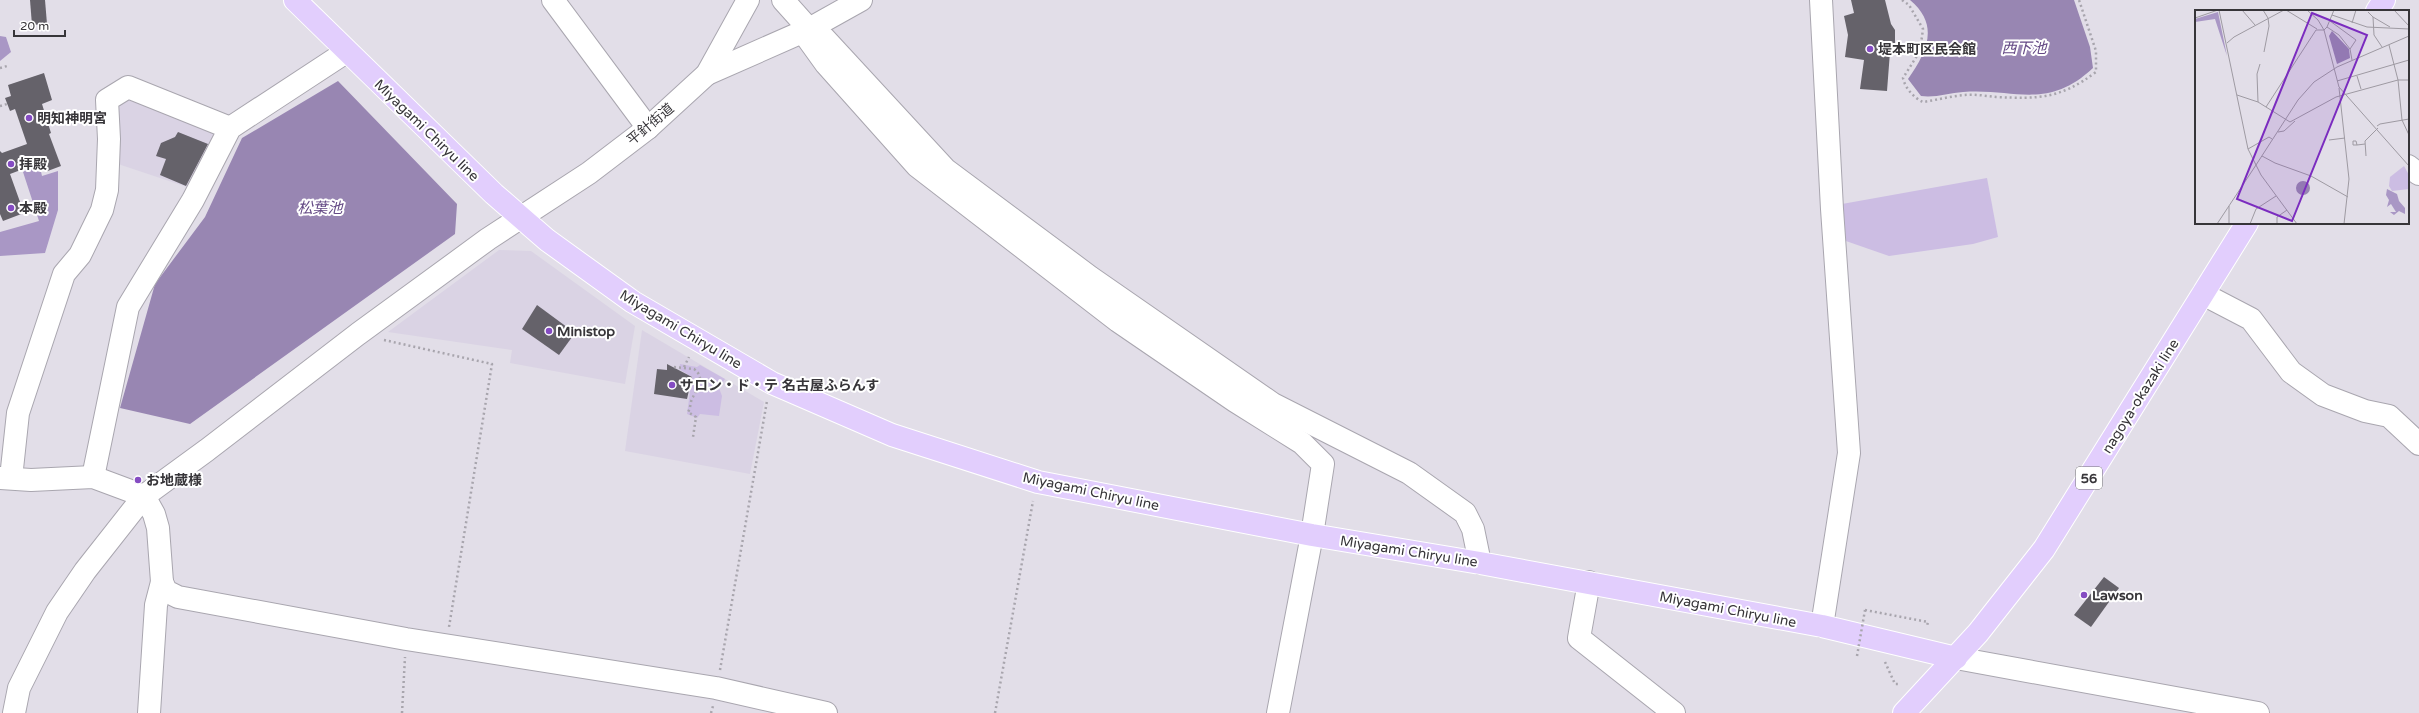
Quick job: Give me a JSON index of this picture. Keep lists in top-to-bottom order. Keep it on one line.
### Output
{"streets":{"main road":["Miyagami Chiryu line","nagoya-okazaki line","56"],"street":["平針街道"]},"crossings":[["平針街道","Miyagami Chiryu line"],["Miyagami Chiryu line","nagoya-okazaki line"]],"water":["西下池","松葉池"],"places":["堤本町区民会館","明知神明宮","拝殿","本殿","Ministop","サロン・ド・テ 名古屋ふらんす","お地蔵様","Lawson"],"scale_bar":"20 m"}
